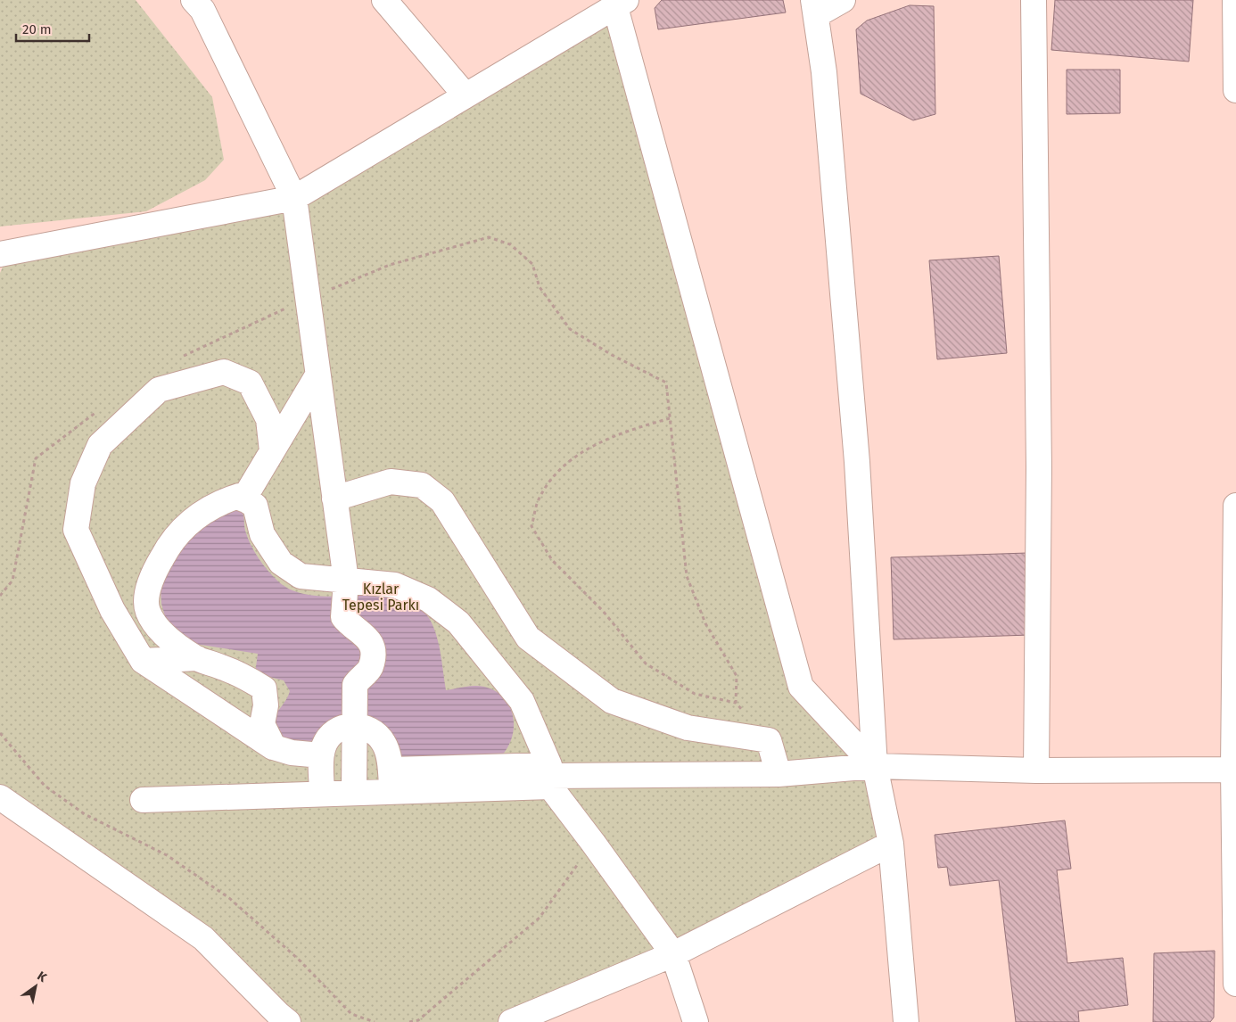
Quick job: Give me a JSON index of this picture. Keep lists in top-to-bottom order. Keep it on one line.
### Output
{"parks":["Kızlar Tepesi Parkı"],"scale_bar":"20 m","north":"top right"}
